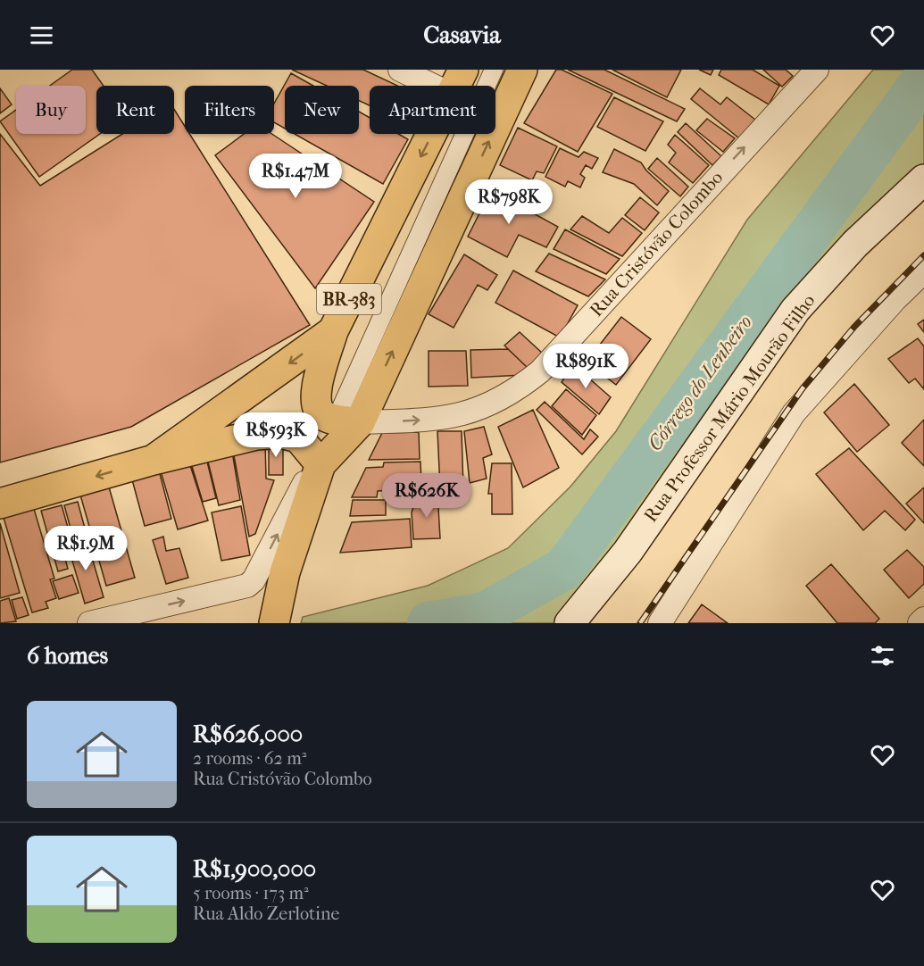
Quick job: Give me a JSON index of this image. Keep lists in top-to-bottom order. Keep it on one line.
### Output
{"streets":{"highway":["BR-383"],"main road":["Rua Professor Mário Mourão Filho"],"street":["Rua Cristóvão Colombo"]},"crossings":[["Rua Cristóvão Colombo","BR-383"]],"one_way":["Rua Cristóvão Colombo"],"water":["Córrego do Lenheiro"],"page":{"header":"Casavia","chip":["Buy","Rent","Filters","New","Apartment"],"price":["R$1.47M","R$798K","R$891K","R$593K","R$626K","R$1.9M"],"heading":"6 homes","list":[{"name":"R$626,000","note":"2 rooms · 62 m² · Rua Cristóvão Colombo"},{"name":"R$1,900,000","note":"5 rooms · 173 m² · Rua Aldo Zerlotine"}]}}
